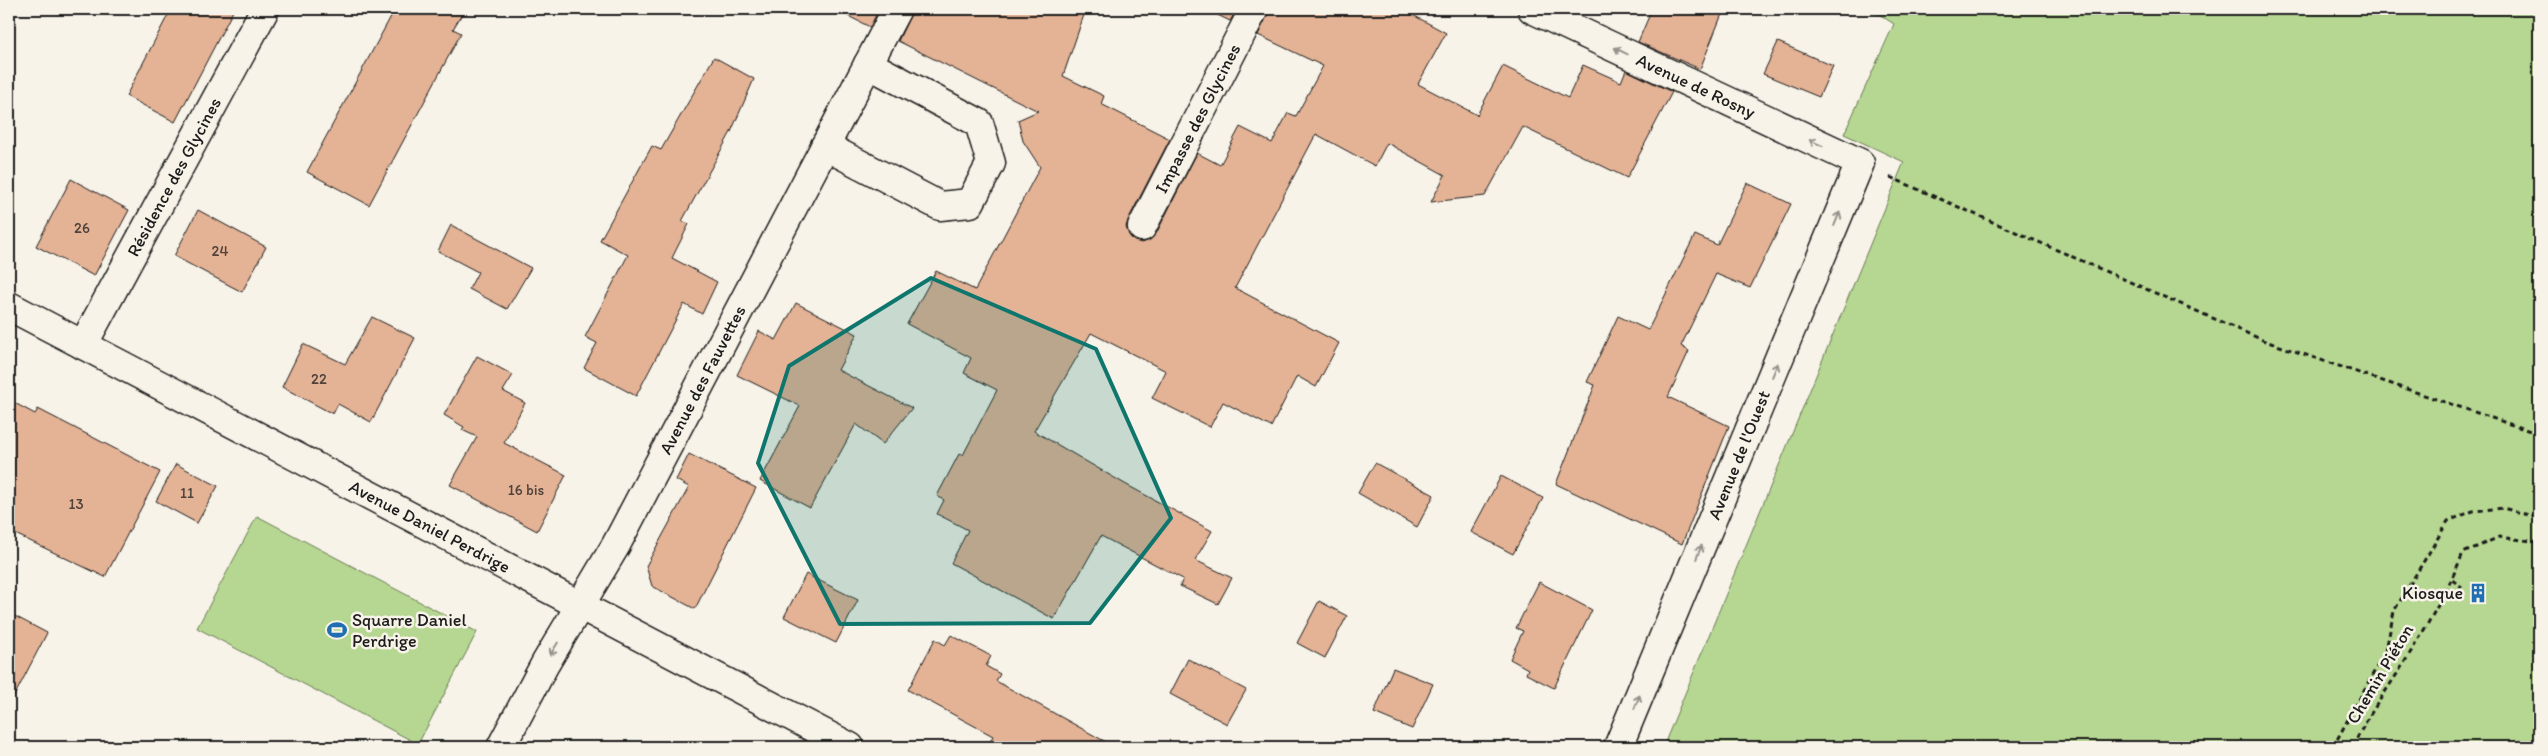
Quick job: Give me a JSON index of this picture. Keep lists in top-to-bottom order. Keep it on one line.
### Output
{"streets":{"street":["Avenue de Rosny","Impasse des Glycines","Résidence des Glycines","Avenue des Fauvettes","Avenue de l'Ouest","Avenue Daniel Perdrige"],"path":["Chemin Piéton"]},"crossings":[["Avenue de Rosny","Avenue de l'Ouest"],["Résidence des Glycines","Avenue Daniel Perdrige"],["Avenue des Fauvettes","Avenue Daniel Perdrige"]],"one_way":["Avenue de Rosny","Avenue de l'Ouest"],"places":{"building":["Kiosque"],"sports":["Squarre Daniel Perdrige"]},"house_numbers":["26","24","22","16 bis","11","13"]}
